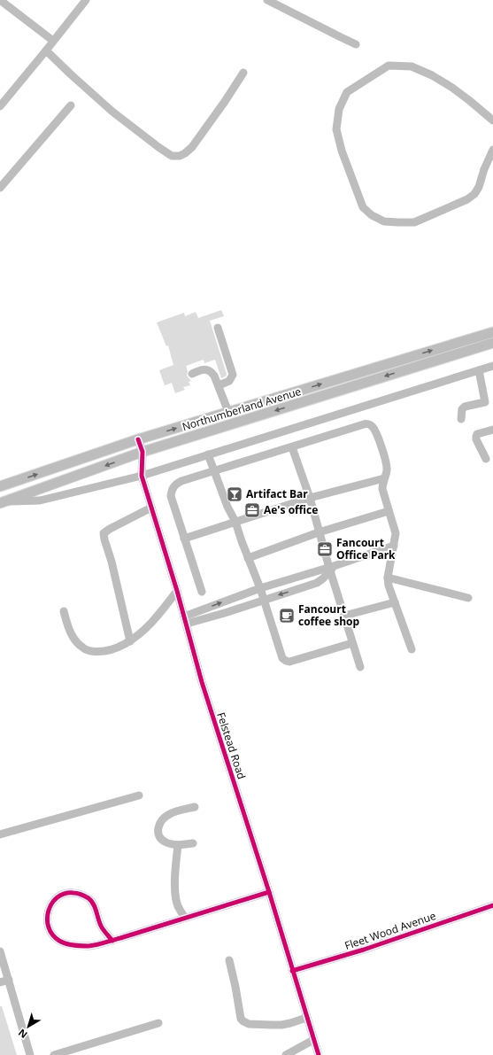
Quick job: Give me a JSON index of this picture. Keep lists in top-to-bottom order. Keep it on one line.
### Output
{"streets":{"main road":["Northumberland Avenue"],"street":["Felstead Road","Fleet Wood Avenue"]},"crossings":[["Northumberland Avenue","Felstead Road"],["Felstead Road","Fleet Wood Avenue"]],"places":{"bar":["Artifact Bar"],"office":["Ae's office","Fancourt Office Park"],"cafe":["Fancourt coffee shop"]},"north":"bottom left"}
